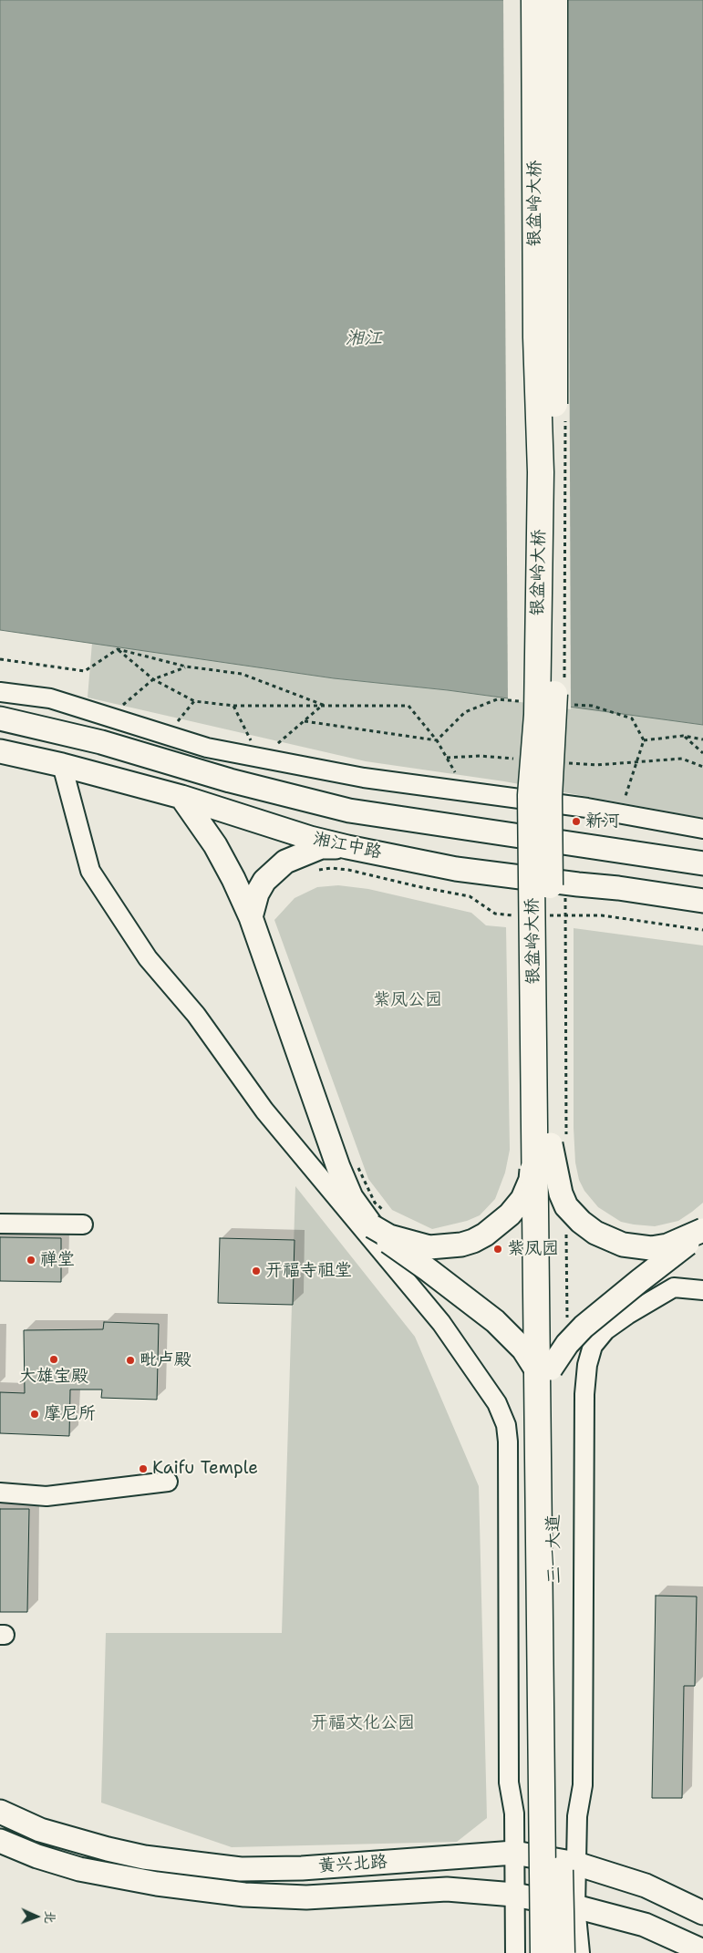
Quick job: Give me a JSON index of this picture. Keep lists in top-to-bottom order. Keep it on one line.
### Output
{"streets":{"highway":["银盆岭大桥","三一大道"],"main road":["湘江中路","黄兴北路"]},"crossings":[["银盆岭大桥","三一大道"]],"water":["湘江"],"parks":["紫凤公园","开福文化公园"],"places":["新河","紫凤园","禅堂","开福寺祖堂","大雄宝殿","毗卢殿","摩尼所","Kaifu Temple"],"north":"right"}
